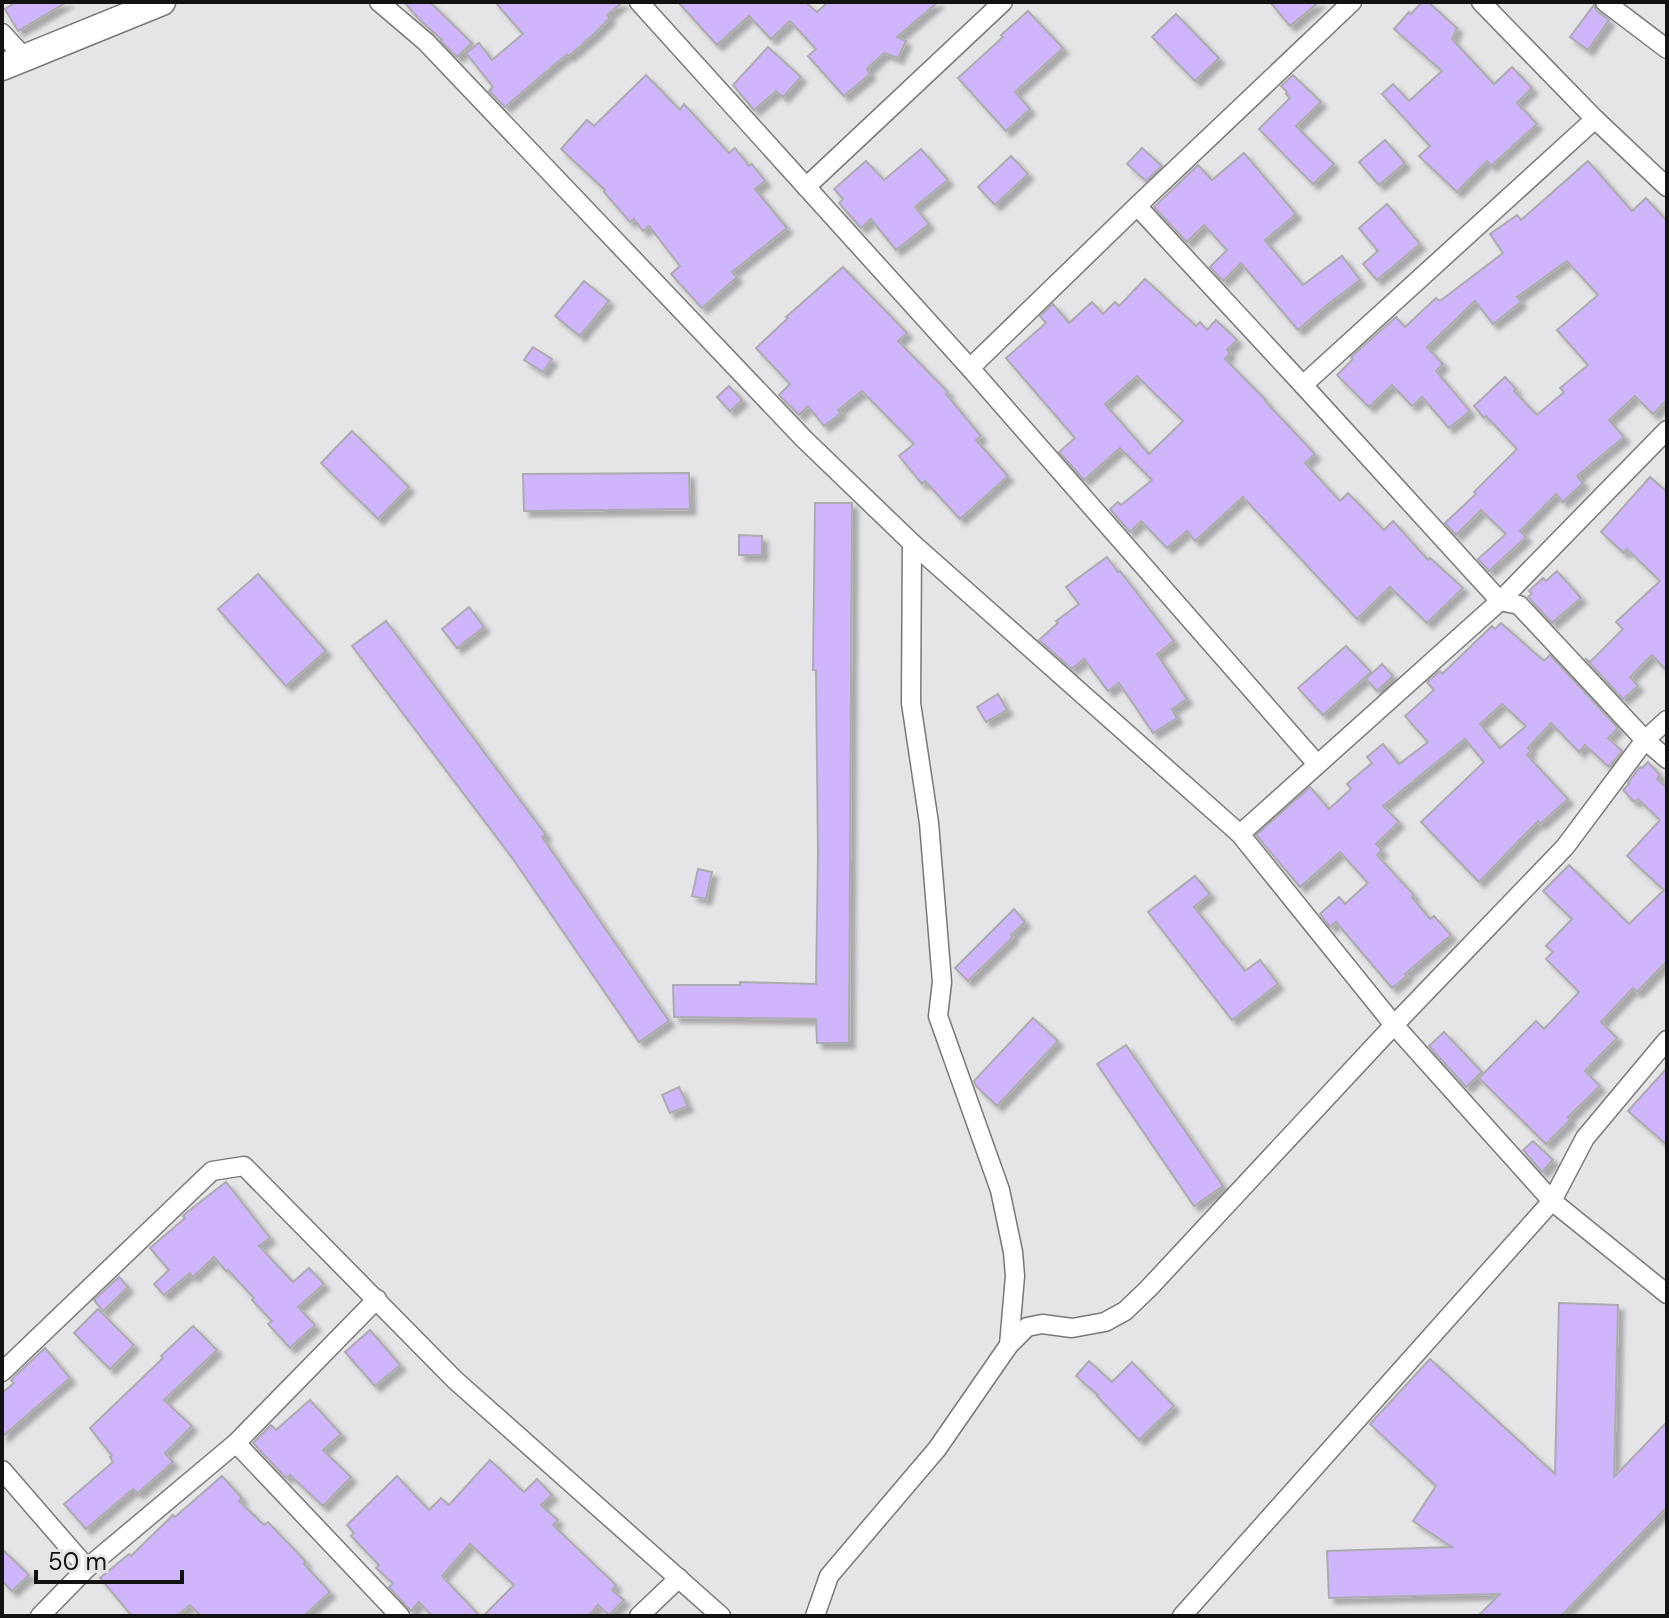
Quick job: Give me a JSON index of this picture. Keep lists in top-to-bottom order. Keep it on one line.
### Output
{"scale_bar":"50 m"}
